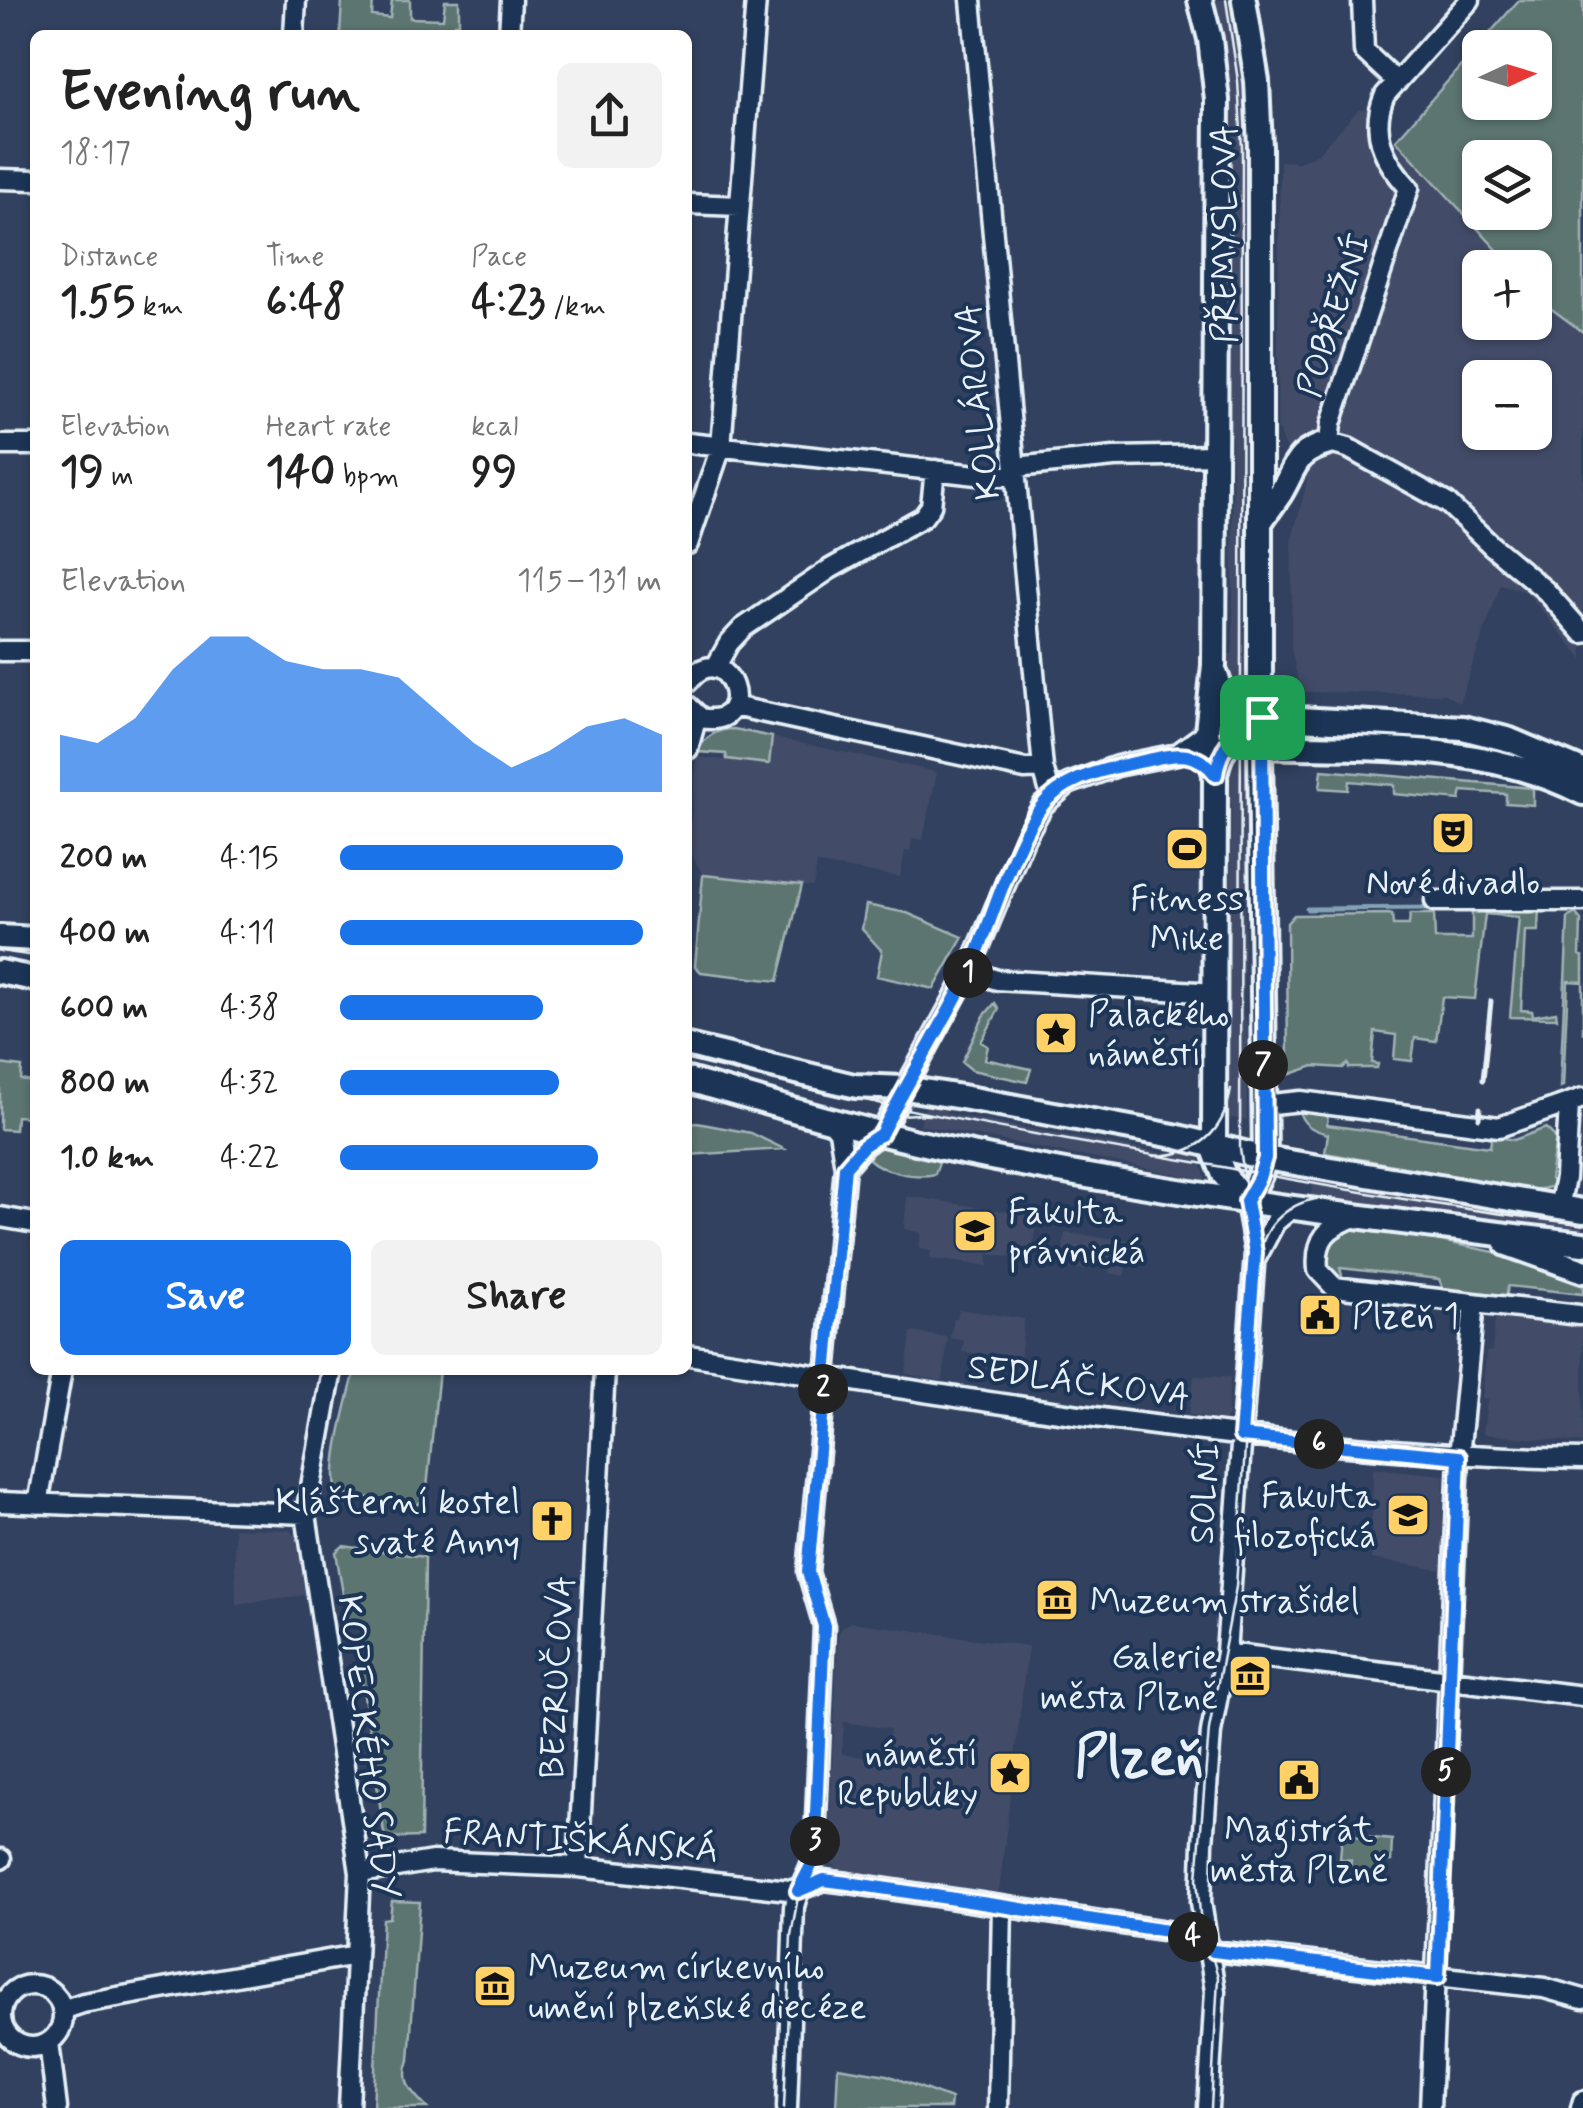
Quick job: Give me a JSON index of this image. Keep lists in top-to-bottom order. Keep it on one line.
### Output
{"streets":{"main road":["PŘEMYSLOVA"],"street":["POBŘEŽNÍ","KOLLÁROVA","SEDLÁČKOVA","SOLNÍ","BEZRUČOVA","KOPECKÉHO SADY","FRANTIŠKÁNSKÁ"]},"crossings":[["SEDLÁČKOVA","SOLNÍ"],["BEZRUČOVA","FRANTIŠKÁNSKÁ"],["KOPECKÉHO SADY","FRANTIŠKÁNSKÁ"]],"districts":["Plzeň"],"places":{"theatre":["Nové divadlo"],"sports":["Fitness Mike"],"place":["Palackého náměstí","náměstí Republiky"],"school or university":["Fakulta právnická","Fakulta filozofická"],"public building":["Plzeň 1","Magistrát města Plzně"],"church":["Klášterní kostel svaté Anny"],"museum":["Muzeum strašidel","Galerie města Plzně","Muzeum církevního umění plzeňské diecéze"]},"north":"right","page":{"map_buttons":["+","−"],"heading":["Evening run","18:17"],"stats":[["Distance","1.55 km"],["Time","6:48"],["Pace","4:23 /km"],["Elevation","19 m"],["Heart rate","140 bpm"],["kcal","99"]],"chart":["Elevation","115–131 m"],"list":[{"name":"200 m","note":"4:15"},{"name":"400 m","note":"4:11"},{"name":"600 m","note":"4:38"},{"name":"800 m","note":"4:32"},{"name":"1.0 km","note":"4:22"}],"pins":["1","7","2","6","5","3","4"],"buttons":["Save","Share"]}}
